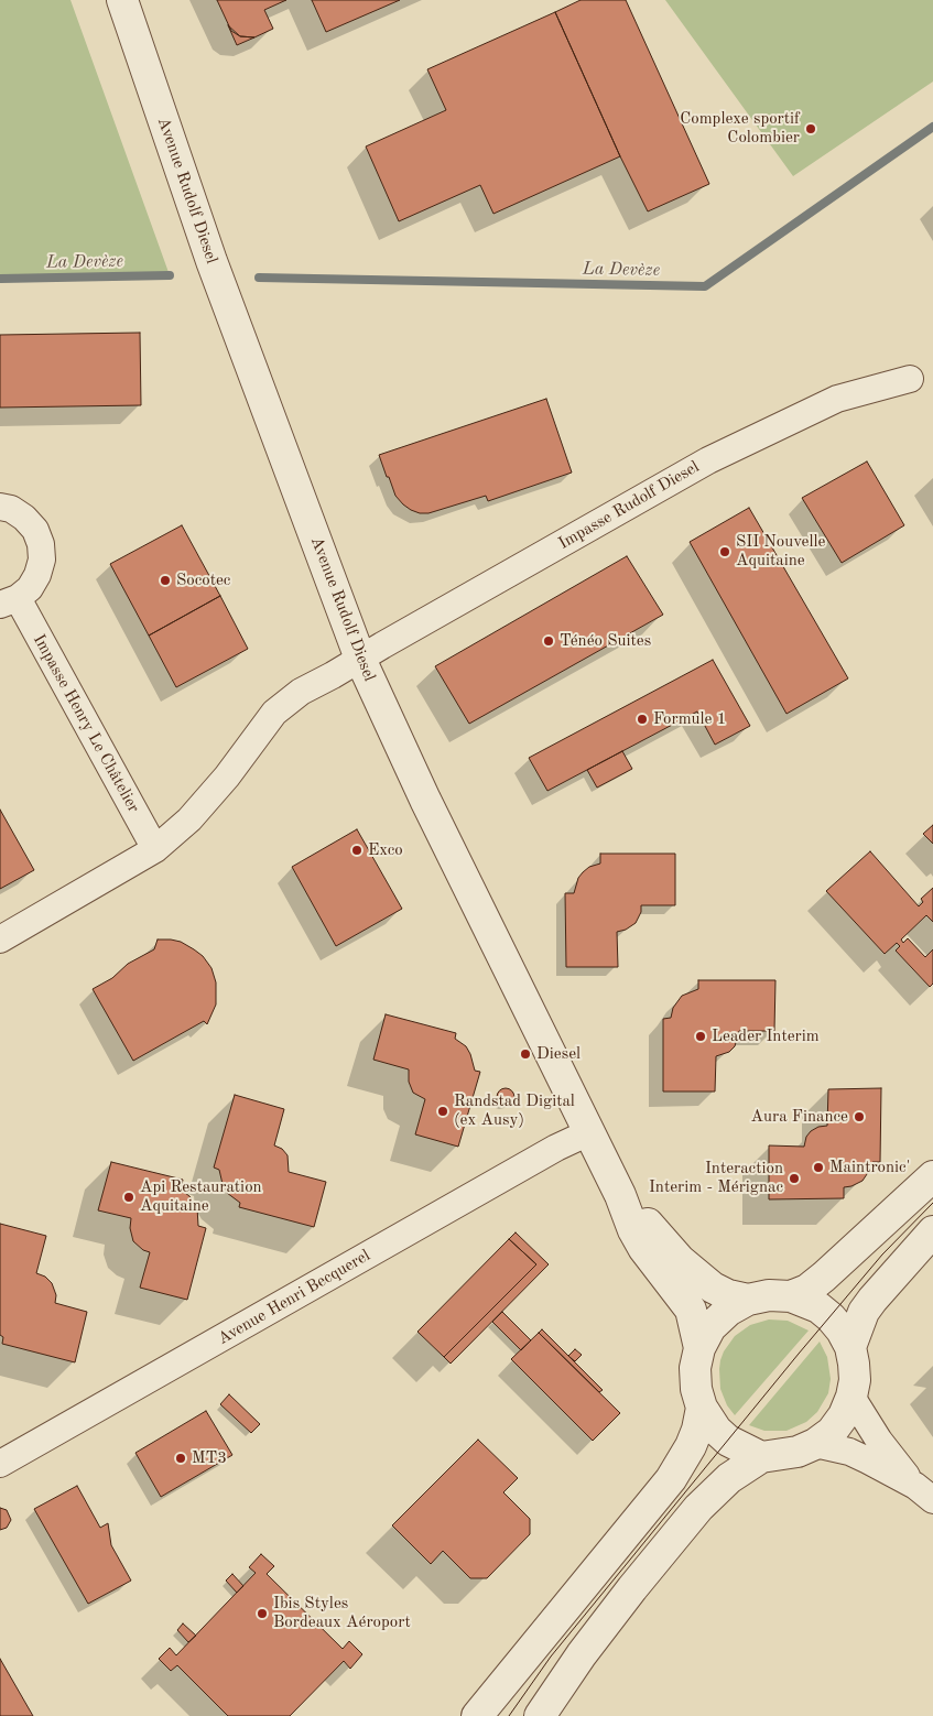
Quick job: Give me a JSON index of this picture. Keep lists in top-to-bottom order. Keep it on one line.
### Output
{"streets":{"street":["Avenue Rudolf Diesel","Impasse Rudolf Diesel","Impasse Henry Le Châtelier","Avenue Henri Becquerel"]},"crossings":[["Avenue Rudolf Diesel","Impasse Rudolf Diesel"],["Avenue Rudolf Diesel","Avenue Henri Becquerel"],["Impasse Rudolf Diesel","Impasse Henry Le Châtelier"]],"water":["La Devèze"],"places":["Complexe sportif Colombier","SII Nouvelle Aquitaine","Socotec","Ténéo Suites","Formule 1","Exco","Leader Interim","Diesel","Randstad Digital (ex Ausy)","Aura Finance","Maintronic'","Interaction Interim - Mérignac","Api Restauration Aquitaine","MT3","Ibis Styles Bordeaux Aéroport"]}
